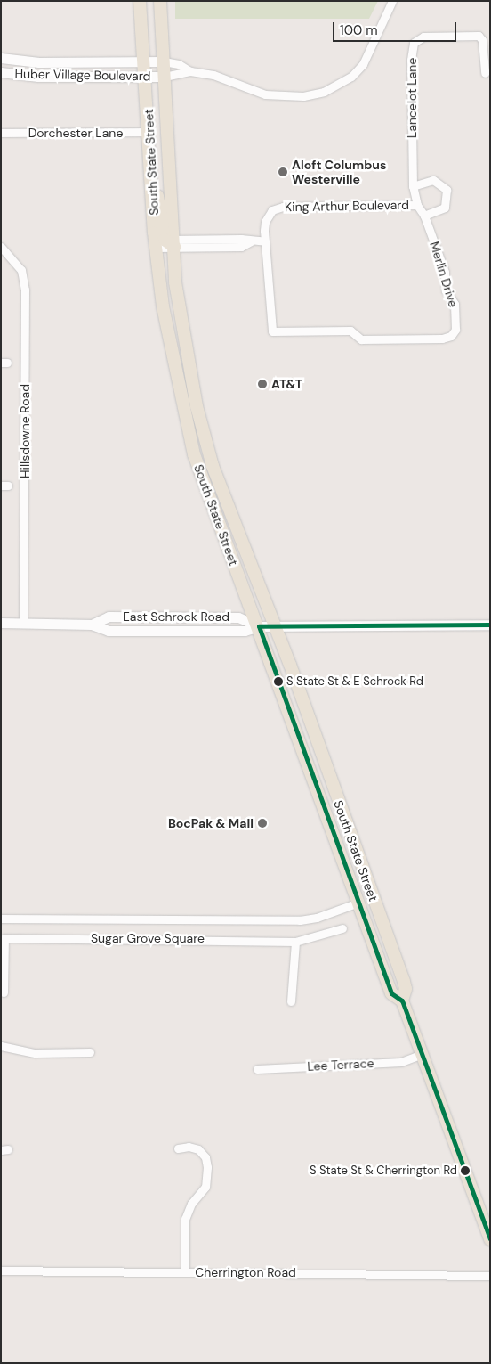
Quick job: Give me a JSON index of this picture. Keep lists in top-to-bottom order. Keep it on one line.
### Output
{"streets":{"main road":["South State Street"],"street":["Huber Village Boulevard","Lancelot Lane","Dorchester Lane","King Arthur Boulevard","Merlin Drive","Hillsdowne Road","East Schrock Road","Sugar Grove Square","Lee Terrace","Cherrington Road"]},"crossings":[["Huber Village Boulevard","South State Street"],["Lancelot Lane","King Arthur Boulevard"],["Lancelot Lane","Merlin Drive"],["Dorchester Lane","South State Street"],["South State Street","East Schrock Road"],["South State Street","Lee Terrace"],["King Arthur Boulevard","Merlin Drive"],["Hillsdowne Road","East Schrock Road"]],"places":["Aloft Columbus Westerville","AT&T","S State St & E Schrock Rd","BocPak & Mail","S State St & Cherrington Rd"],"scale_bar":"100 m"}
